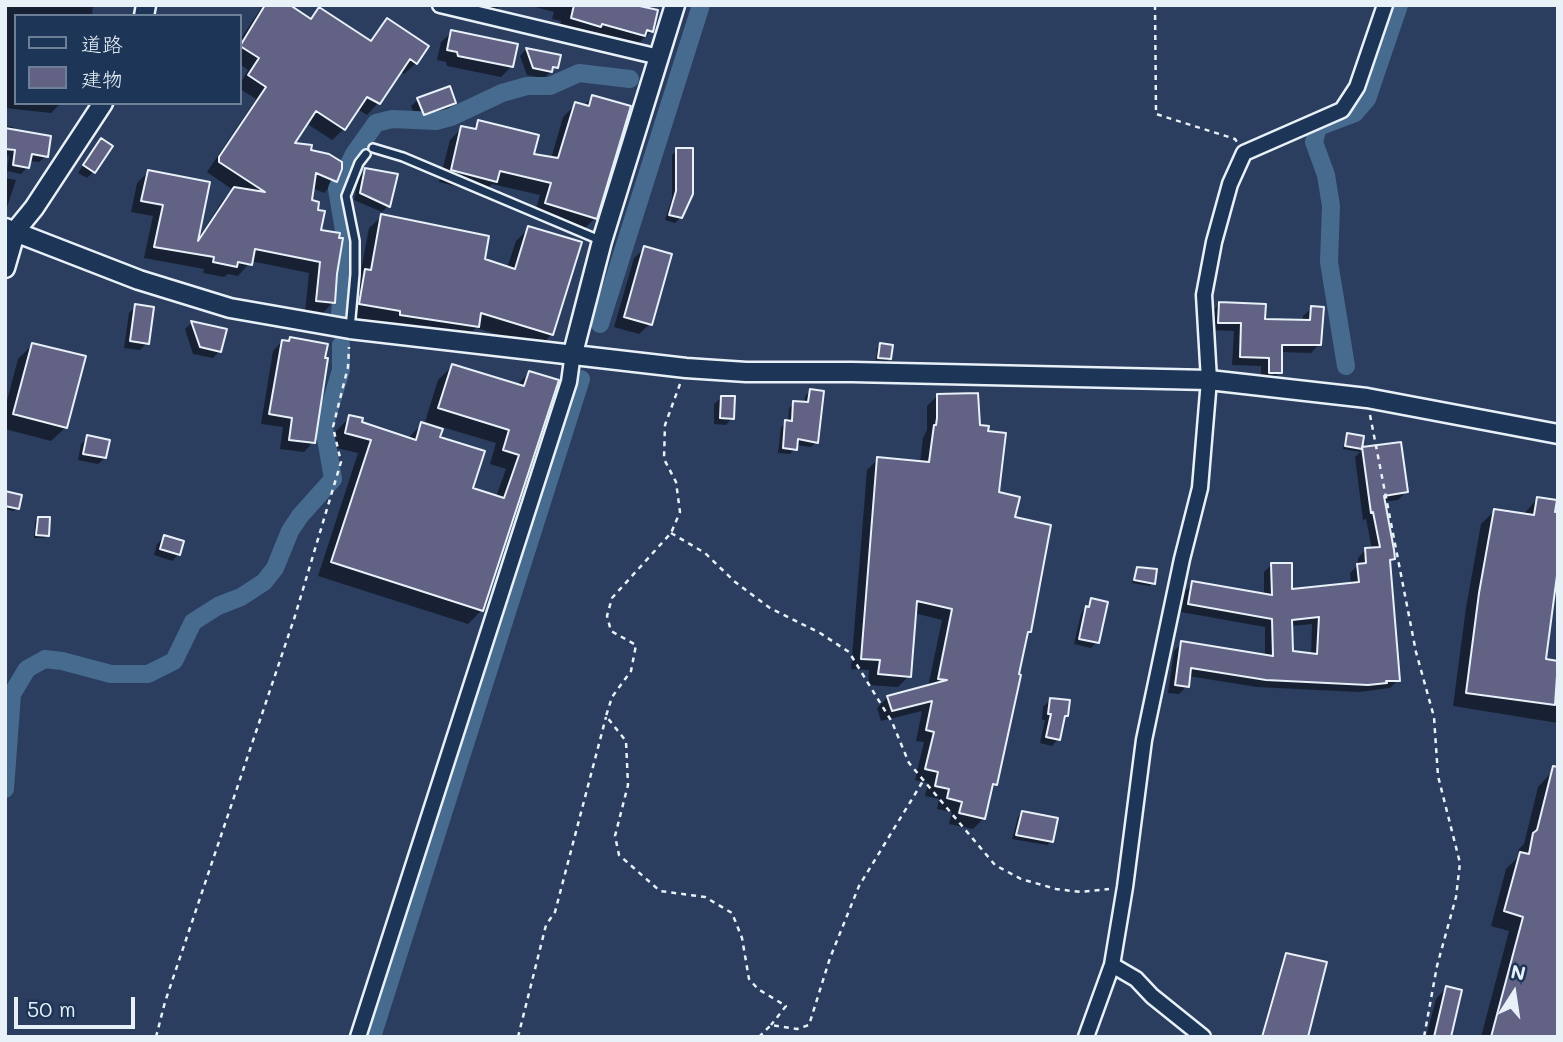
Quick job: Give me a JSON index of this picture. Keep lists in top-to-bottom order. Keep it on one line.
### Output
{"legend":["道路","建物"],"scale_bar":"50 m","north":"top"}
